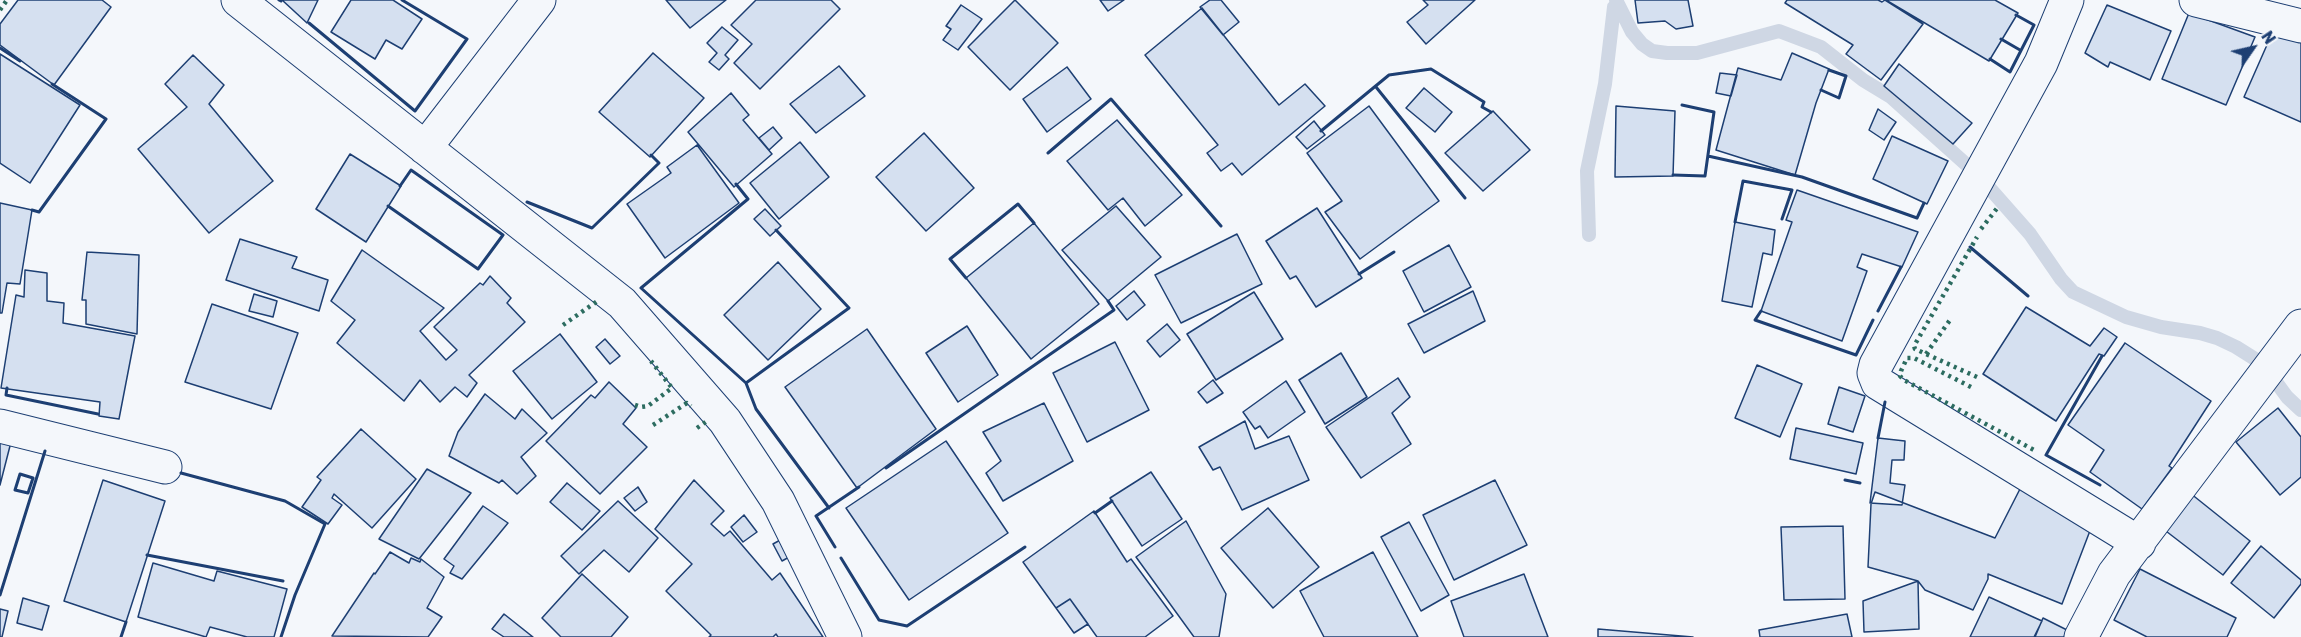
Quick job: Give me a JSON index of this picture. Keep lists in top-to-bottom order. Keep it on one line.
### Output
{"north":"top right"}
